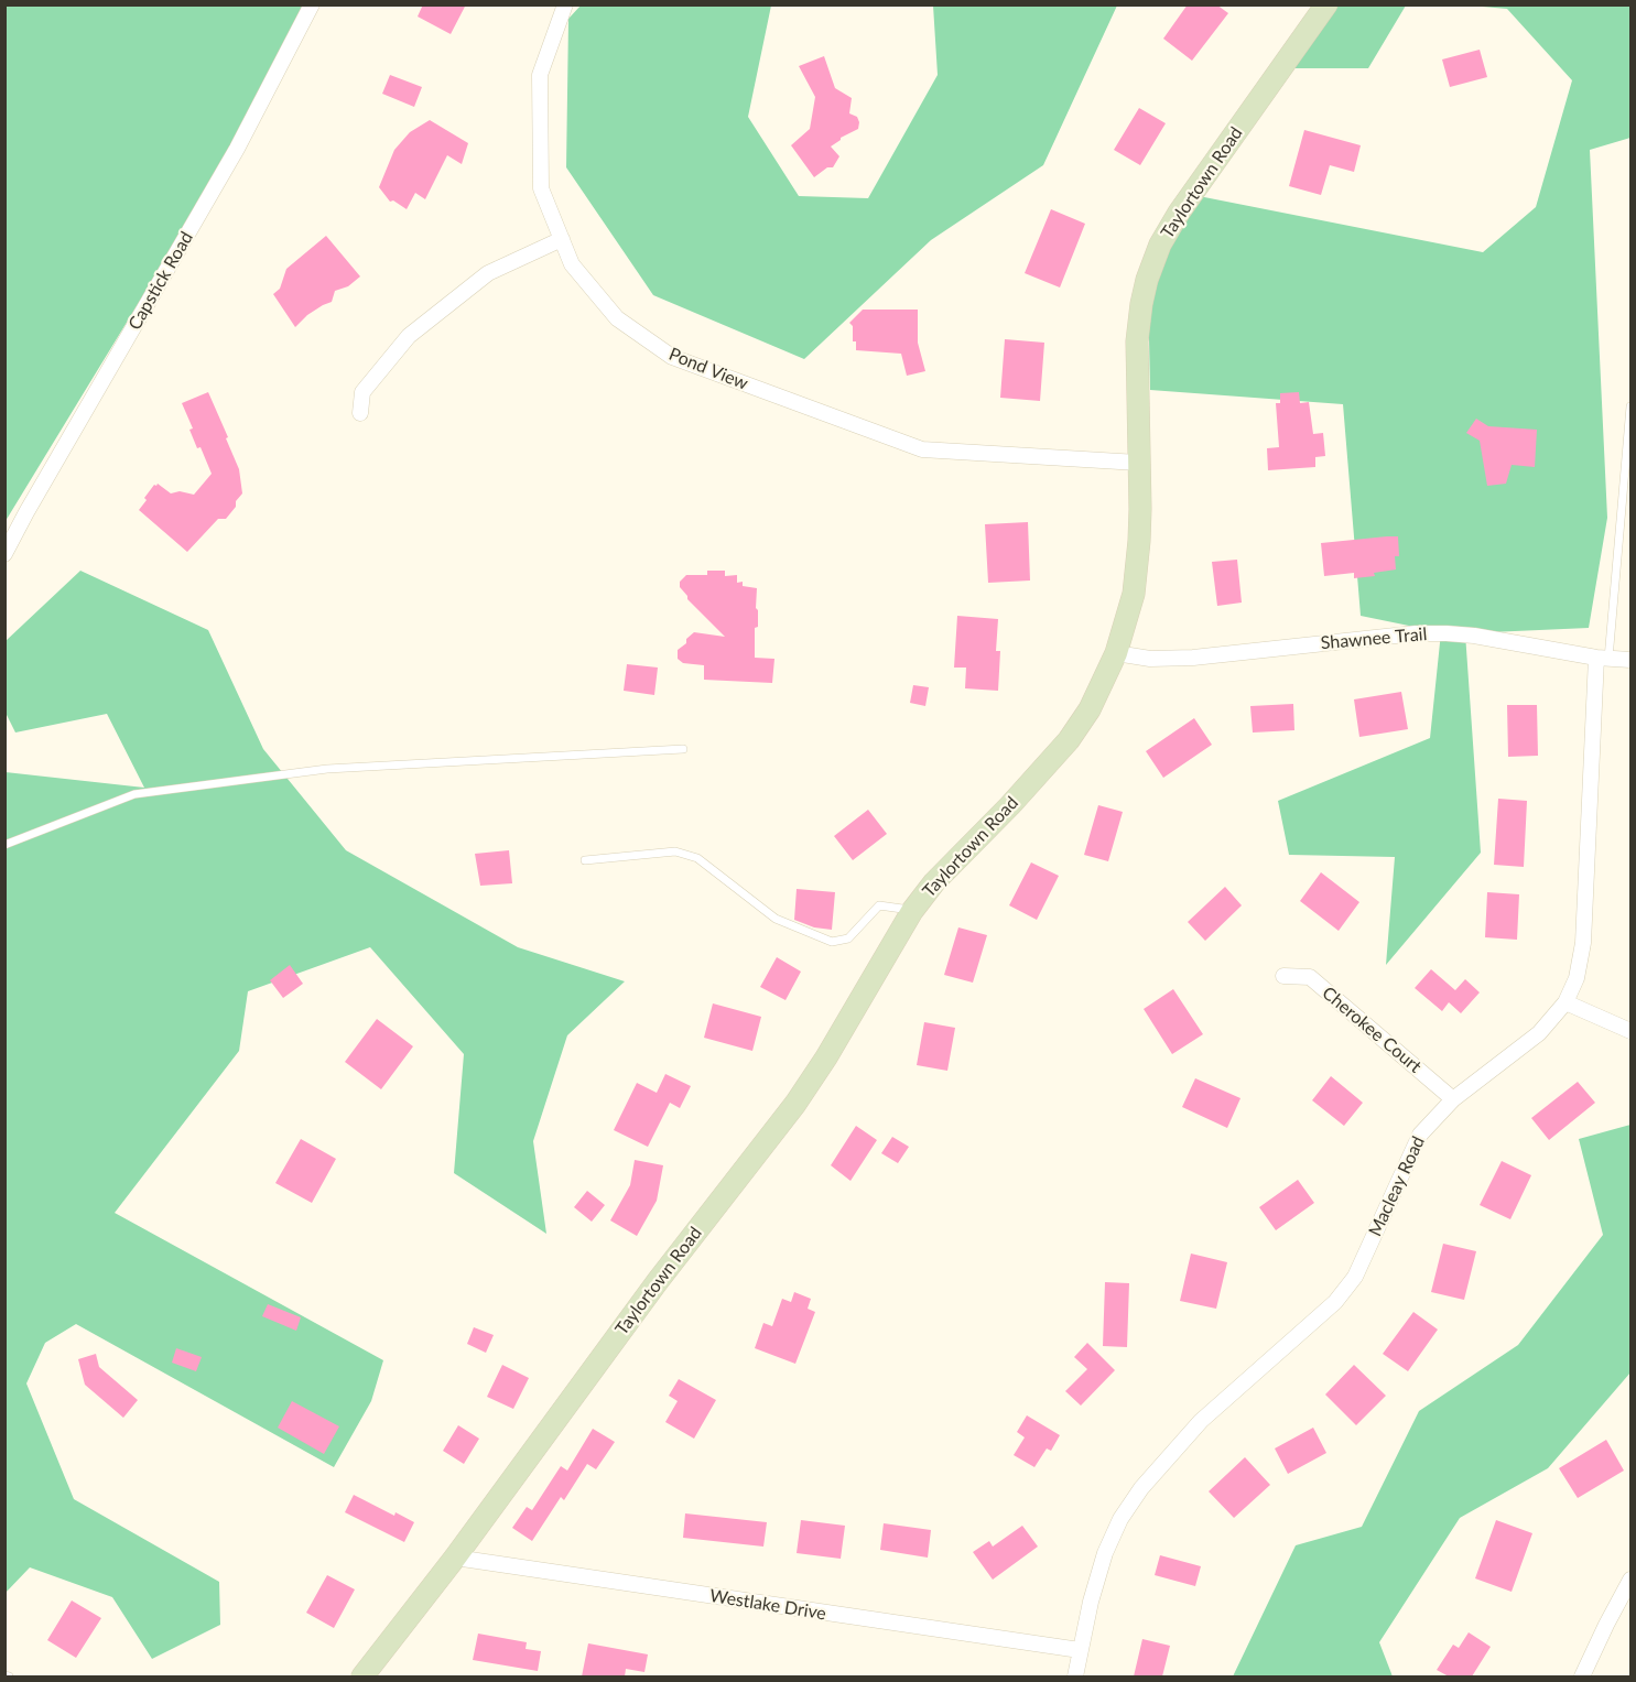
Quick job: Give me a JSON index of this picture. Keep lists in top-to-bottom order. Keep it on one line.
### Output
{"streets":{"street":["Taylortown Road","Capstick Road","Pond View","Shawnee Trail","Cherokee Court","Macleay Road","Westlake Drive"]},"crossings":[["Taylortown Road","Pond View"],["Taylortown Road","Shawnee Trail"],["Taylortown Road","Westlake Drive"],["Shawnee Trail","Macleay Road"],["Cherokee Court","Macleay Road"],["Macleay Road","Westlake Drive"]]}
